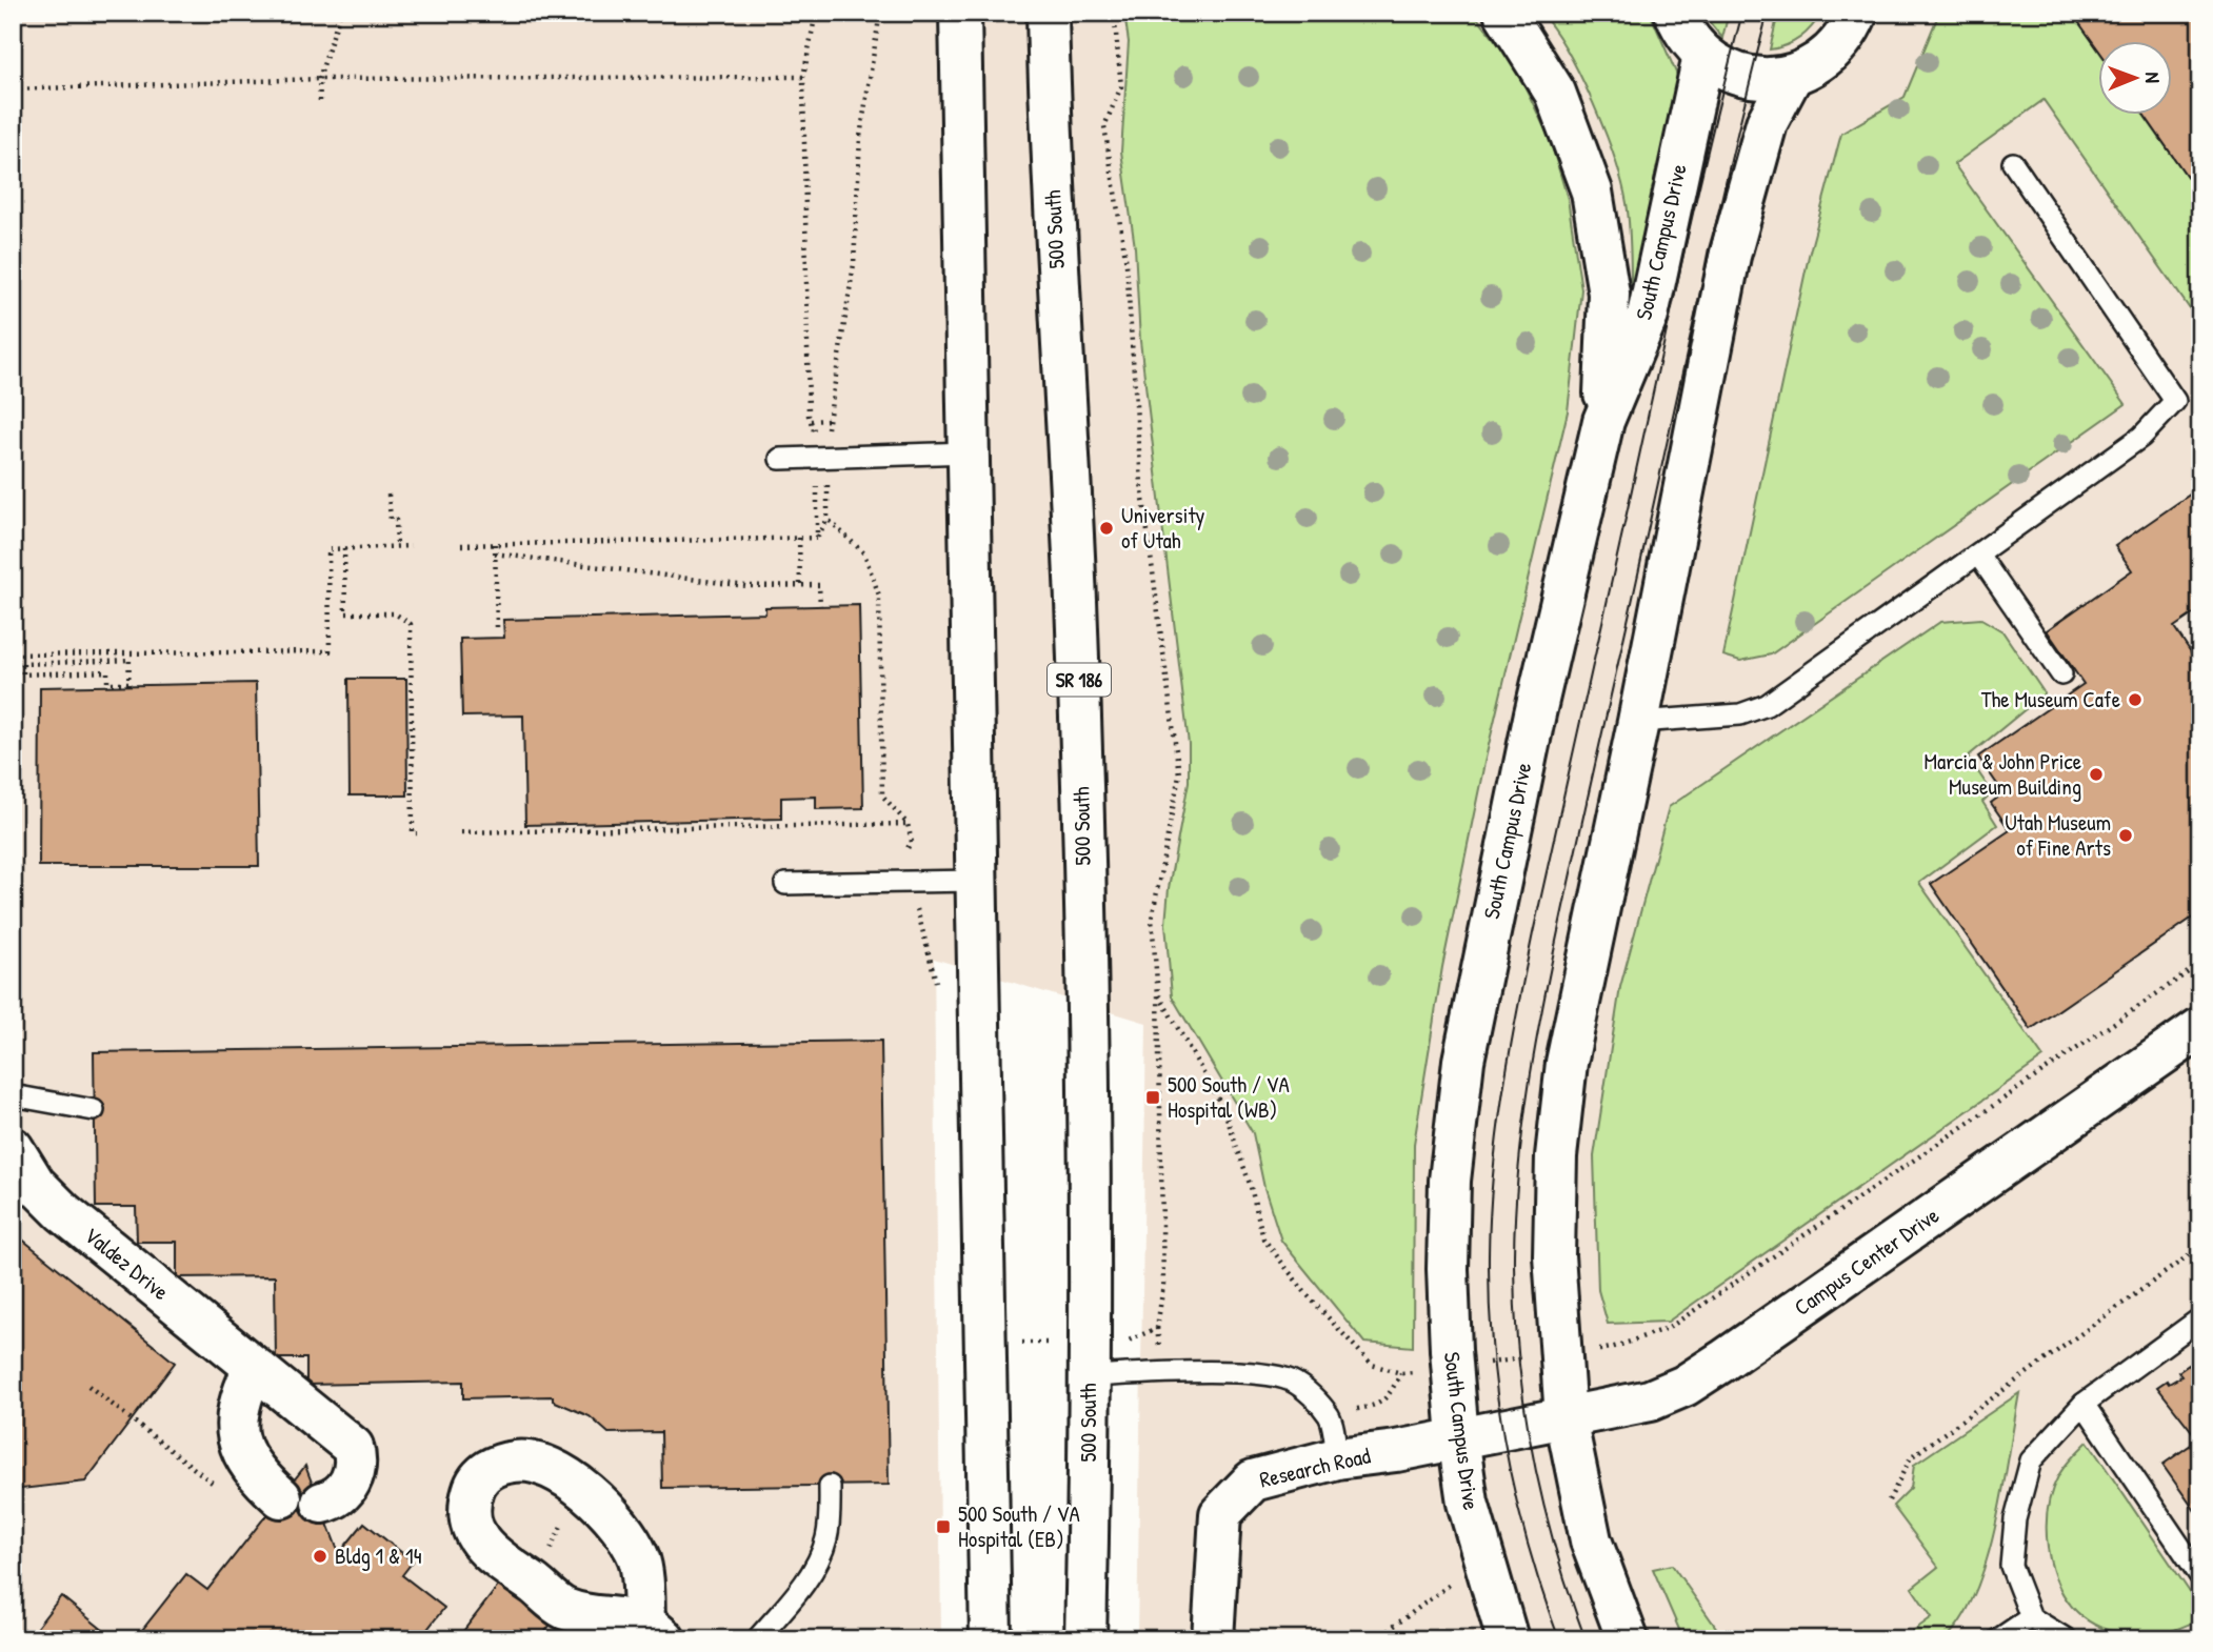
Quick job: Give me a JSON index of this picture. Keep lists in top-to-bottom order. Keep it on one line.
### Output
{"streets":{"street":["500 South","South Campus Drive","SR 186","Campus Center Drive","Valdez Drive","Research Road"]},"crossings":[["South Campus Drive","Research Road"],["Campus Center Drive","Research Road"]],"places":{"other":["University of Utah","The Museum Cafe","Marcia & John Price Museum Building","Utah Museum of Fine Arts","Bldg 1 & 14"],"transit":["500 South / VA Hospital (WB)","500 South / VA Hospital (EB)"]},"north":"right"}
